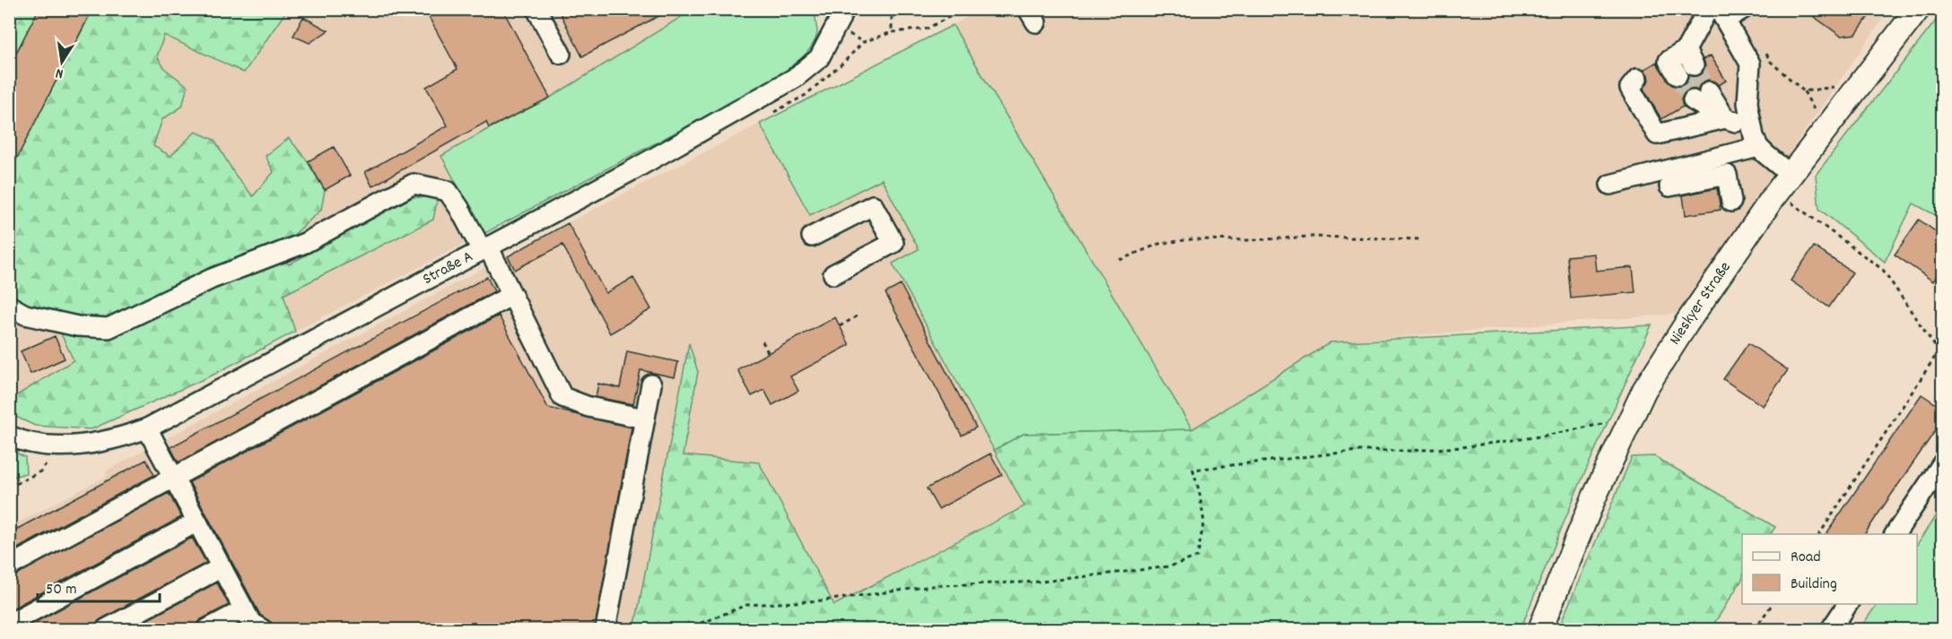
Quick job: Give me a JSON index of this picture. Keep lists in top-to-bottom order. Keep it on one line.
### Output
{"streets":{"main road":["Nieskyer Straße"],"street":["Straße A"]},"legend":["Road","Building"],"scale_bar":"50 m","north":"bottom"}
